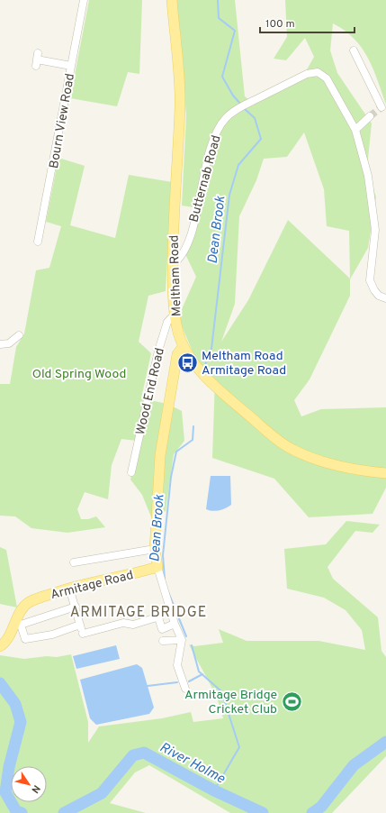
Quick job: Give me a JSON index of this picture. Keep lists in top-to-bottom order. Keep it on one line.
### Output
{"streets":{"main road":["Meltham Road","Armitage Road"],"street":["Bourn View Road","Butternab Road","Wood End Road"]},"crossings":[["Butternab Road","Meltham Road"],["Meltham Road","Wood End Road"]],"districts":["ARMITAGE BRIDGE"],"water":["Dean Brook","River Holme"],"parks":["Old Spring Wood"],"places":{"bus stop":["Meltham Road Armitage Road"],"sports":["Armitage Bridge Cricket Club"]},"scale_bar":"100 m","north":"bottom right"}
